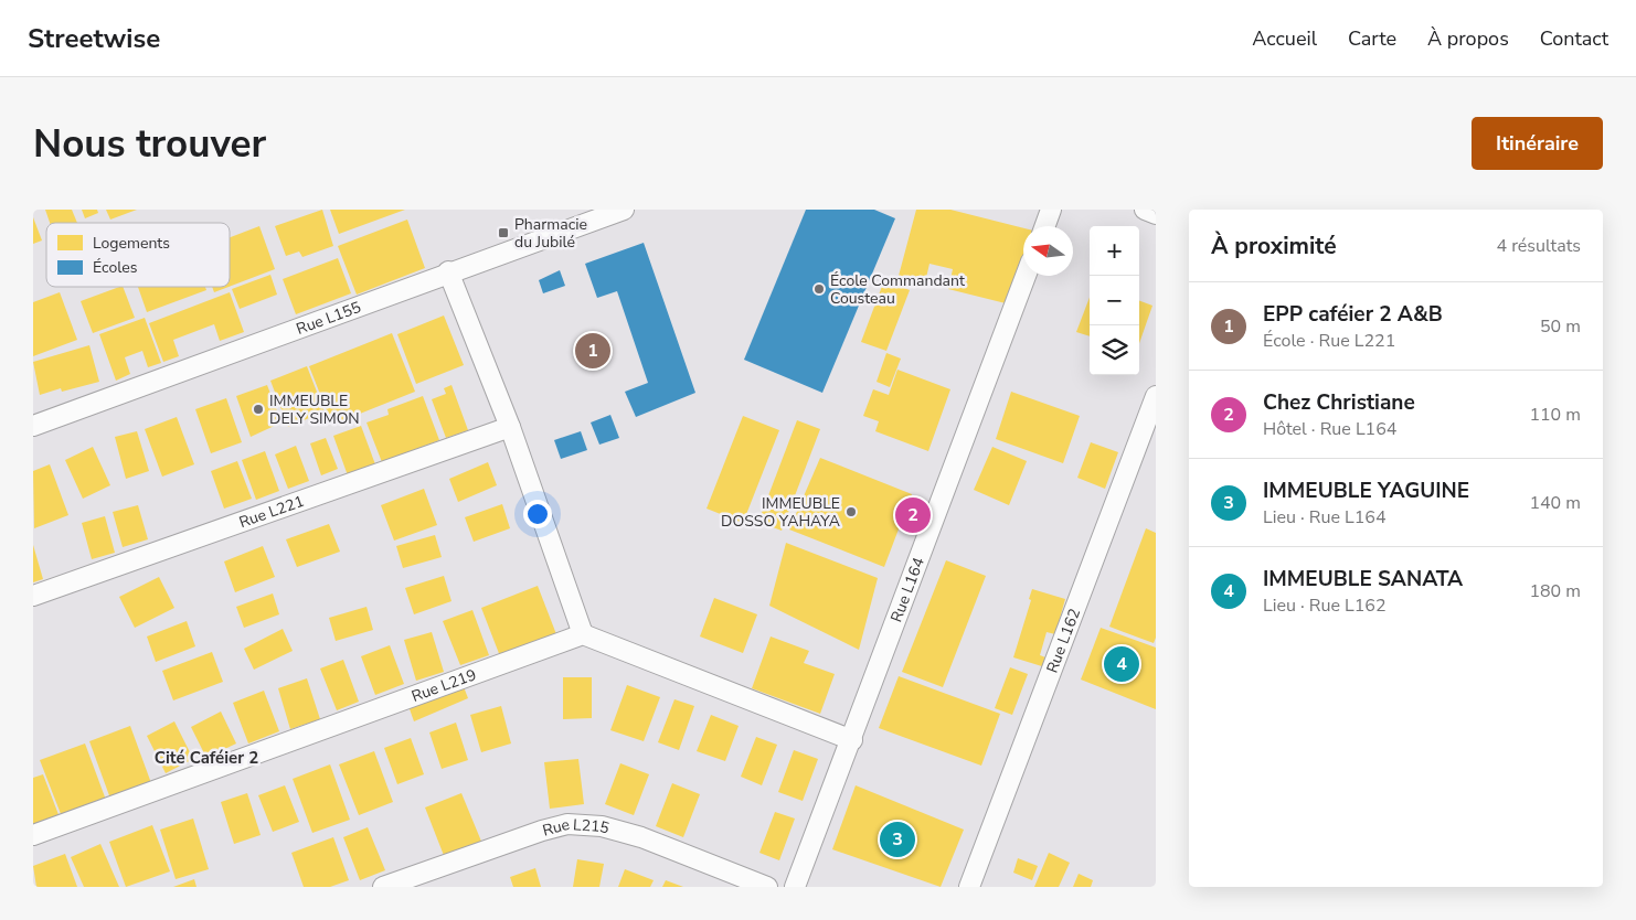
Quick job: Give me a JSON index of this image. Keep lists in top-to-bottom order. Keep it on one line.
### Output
{"streets":{"street":["Rue L155","Rue L221","Rue L164","Rue L162","Rue L219","Rue L215"]},"districts":["Cité Caféier 2"],"places":{"transit":["Pharmacie du Jubilé"],"other":["École Commandant Cousteau","IMMEUBLE DELY SIMON","IMMEUBLE DOSSO YAHAYA"]},"legend":["Logements","Écoles"],"north":"left","page":{"header":"Streetwise","nav":["Accueil","Carte","À propos","Contact"],"buttons":"Itinéraire","title":"Nous trouver","heading":["À proximité","4 résultats"],"map_buttons":["+","−"],"list":[{"mark":"1","name":"EPP caféier 2 A&B","note":"École · Rue L221","value":"50 m"},{"mark":"2","name":"Chez Christiane","note":"Hôtel · Rue L164","value":"110 m"},{"mark":"3","name":"IMMEUBLE YAGUINE","note":"Lieu · Rue L164","value":"140 m"},{"mark":"4","name":"IMMEUBLE SANATA","note":"Lieu · Rue L162","value":"180 m"}],"pins":["1","2","4","3"]}}
